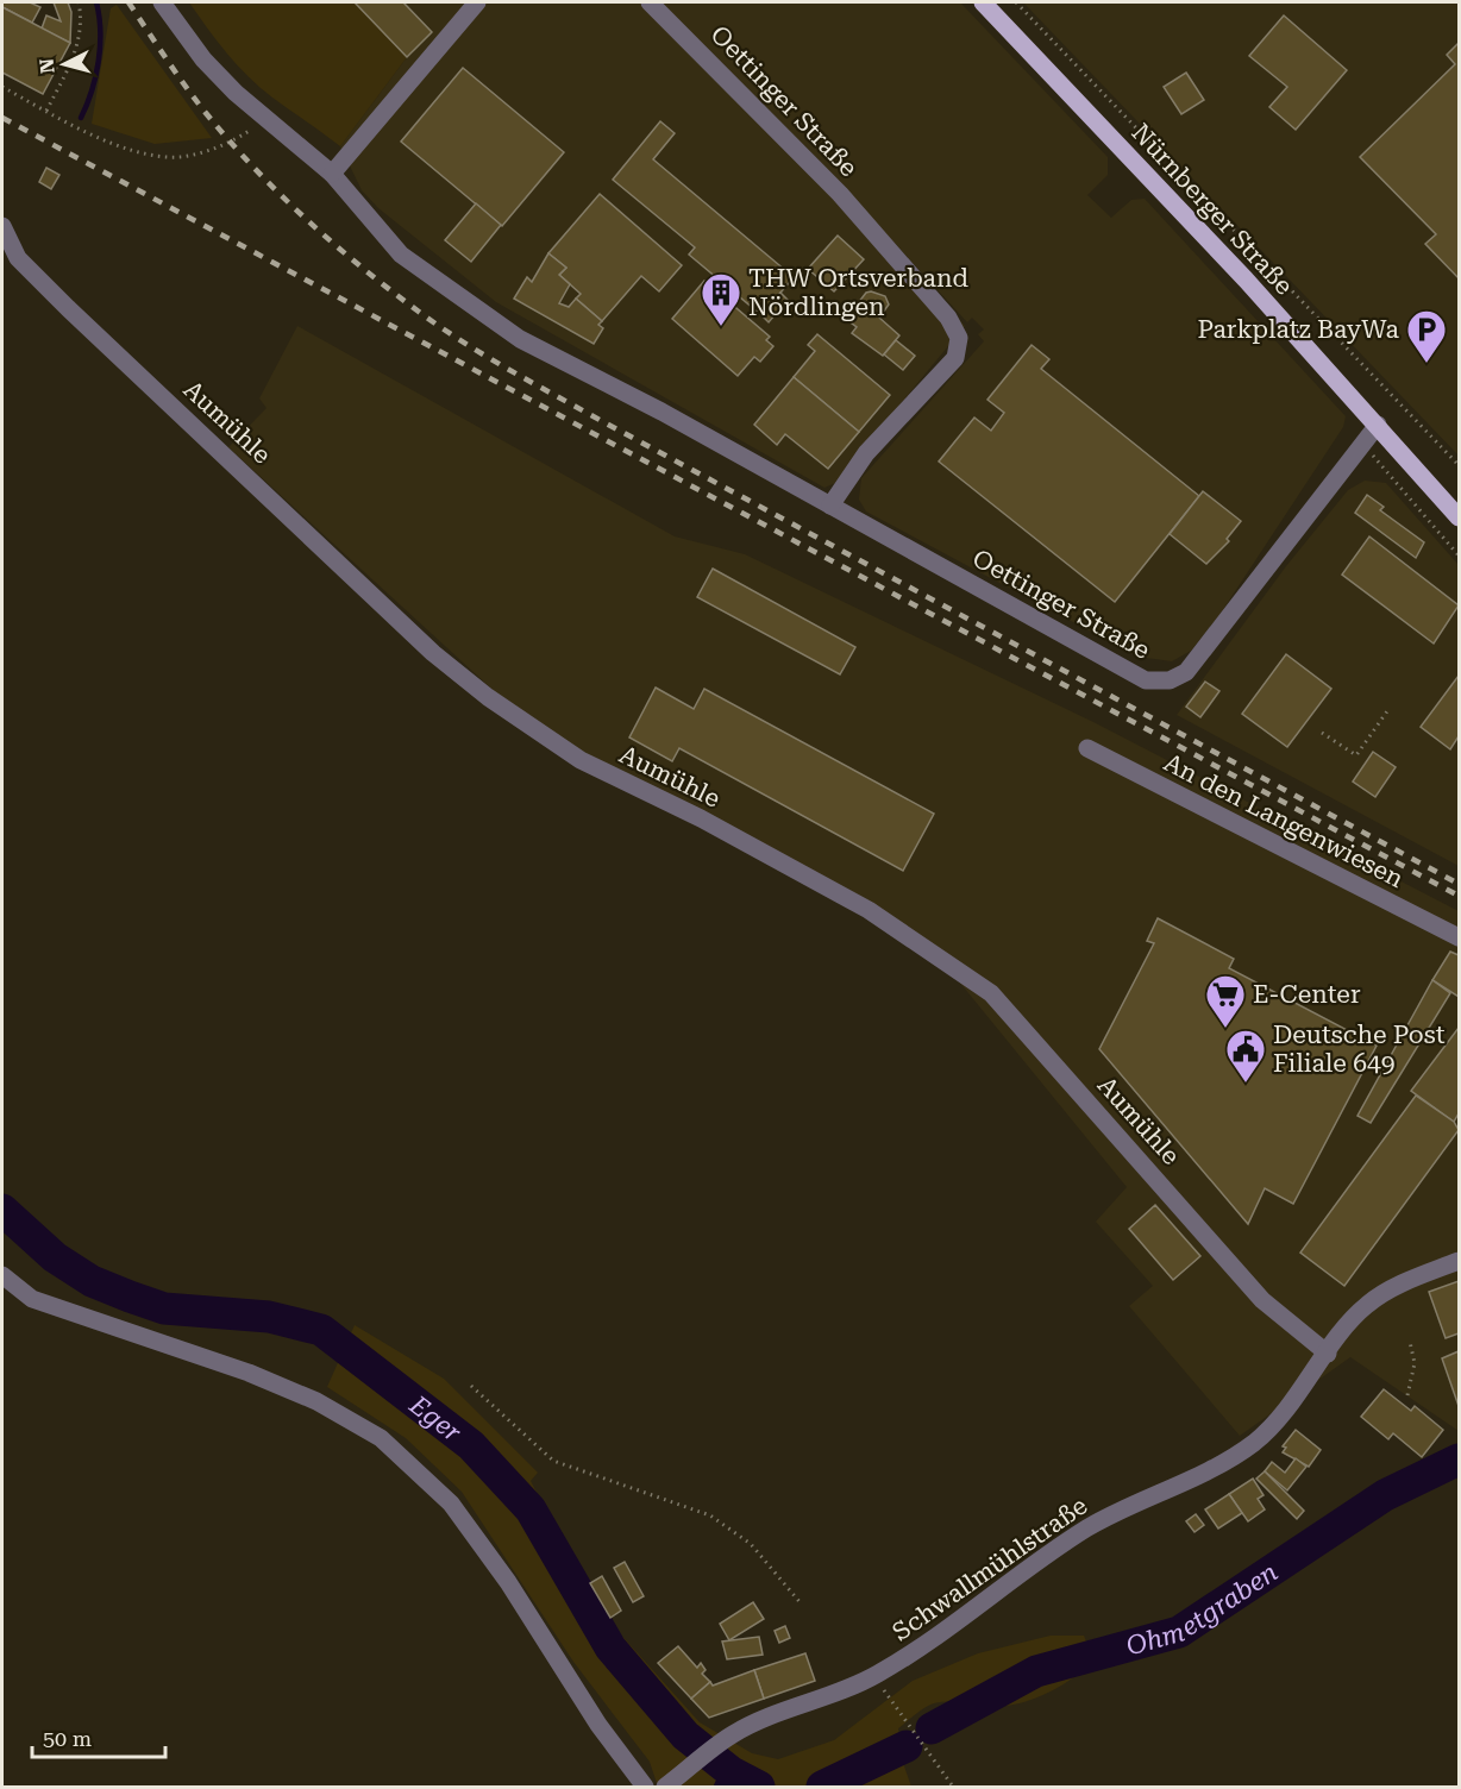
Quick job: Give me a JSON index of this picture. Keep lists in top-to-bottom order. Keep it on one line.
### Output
{"streets":{"main road":["Nürnberger Straße"],"street":["Oettinger Straße","Aumühle","An den Langenwiesen","Schwallmühlstraße"]},"crossings":[["Oettinger Straße","Nürnberger Straße"],["Aumühle","Schwallmühlstraße"]],"water":["Eger","Ohmetgraben"],"places":{"building":["THW Ortsverband Nördlingen"],"parking":["Parkplatz BayWa"],"supermarket":["E-Center"],"public building":["Deutsche Post Filiale 649"]},"scale_bar":"50 m","north":"left"}
